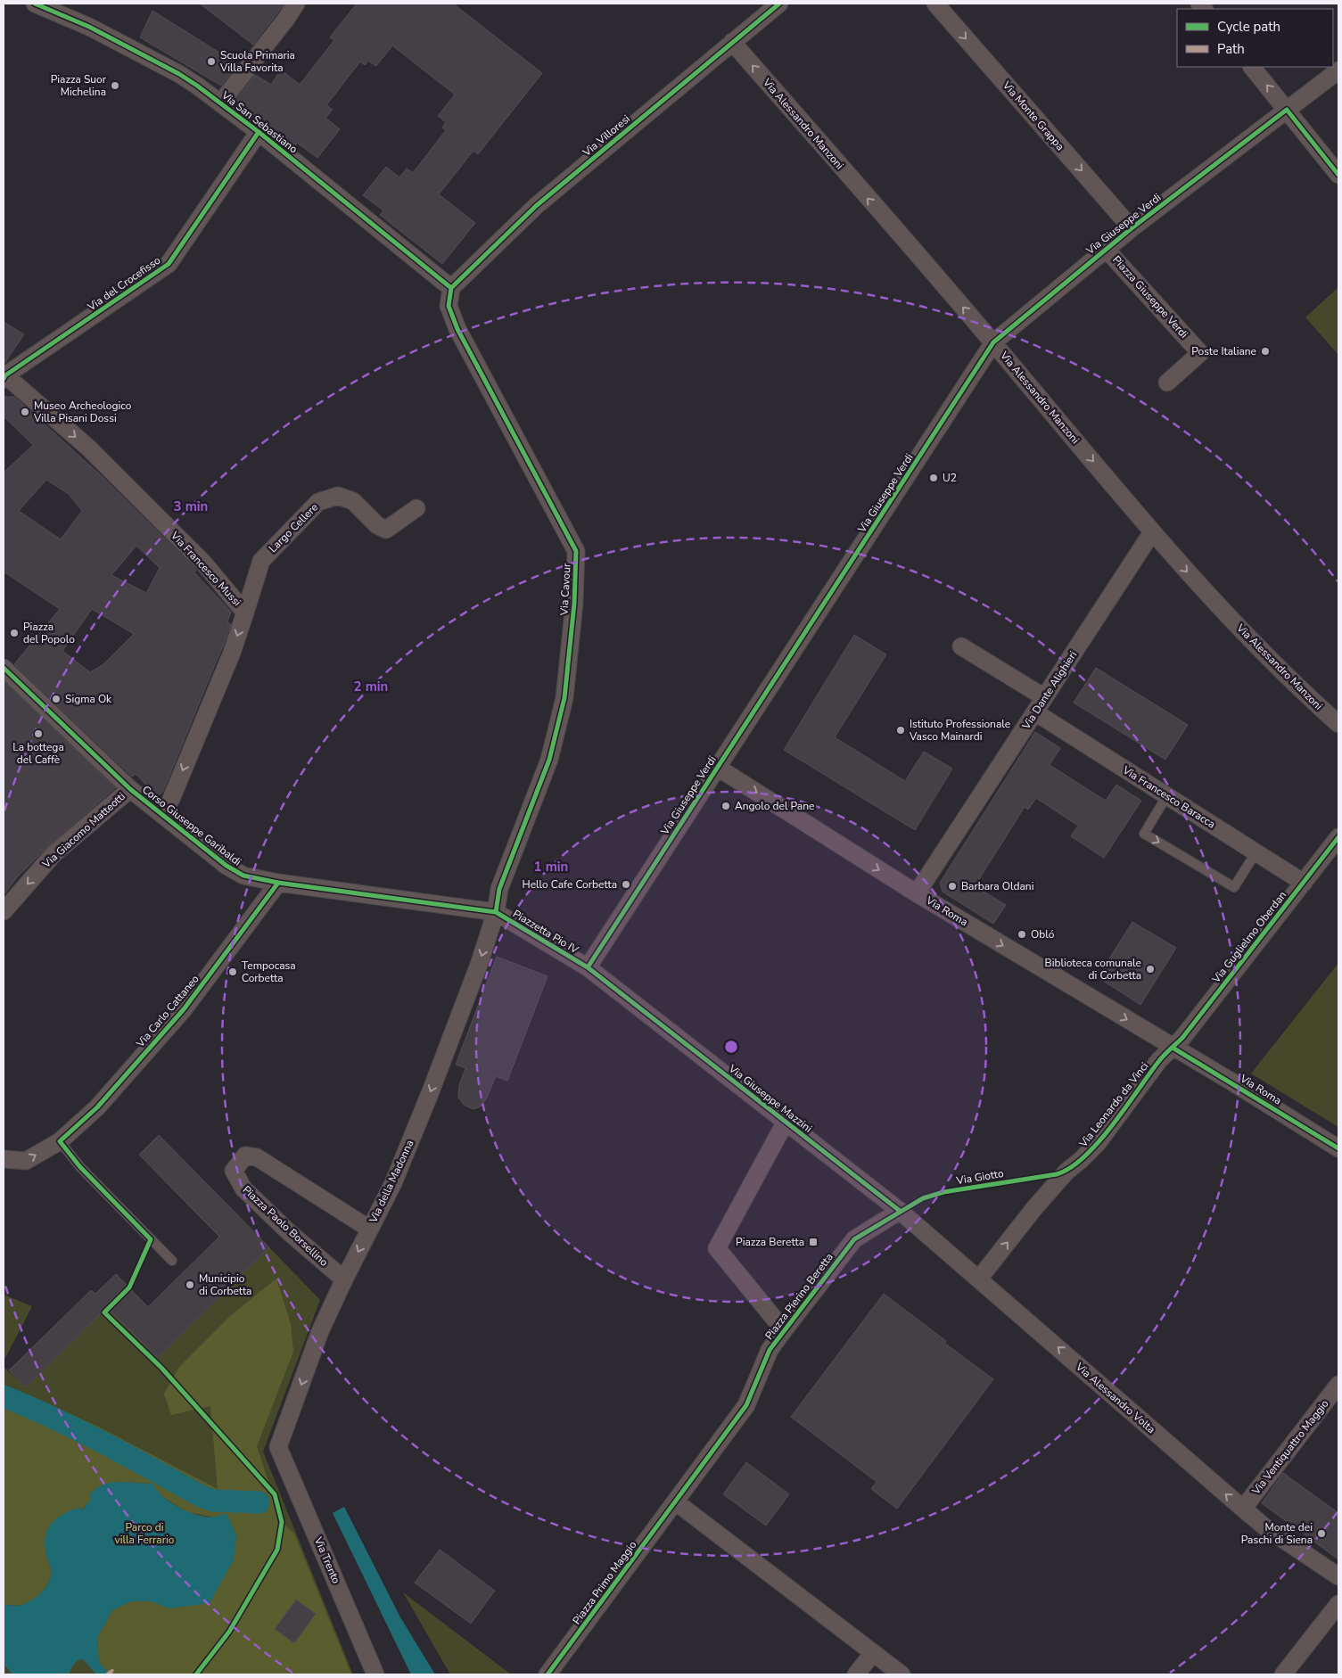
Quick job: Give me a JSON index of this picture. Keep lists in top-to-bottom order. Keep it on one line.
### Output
{"streets":{"street":["Via Monte Grappa","Via San Sebastiano","Via Alessandro Manzoni","Via Villoresi","Via Giuseppe Verdi","Via del Crocefisso","Piazza Giuseppe Verdi","Largo Cellere","Via Francesco Mussi","Via Cavour","Via Dante Alighieri","Via Francesco Baracca","Corso Giuseppe Garibaldi","Via Giacomo Matteotti","Via Roma","Piazzetta Pio IV","Via Guglielmo Oberdan","Via Carlo Cattaneo","Via Giuseppe Mazzini","Via Leonardo da Vinci","Via della Madonna","Piazza Paolo Borsellino","Piazza Pierino Beretta","Via Alessandro Volta","Via Ventiquattro Maggio","Via Trento","Piazza Primo Maggio"],"cycle path":["Via Giotto"]},"crossings":[["Via Monte Grappa","Via Giuseppe Verdi"],["Via San Sebastiano","Via Villoresi"],["Via San Sebastiano","Via del Crocefisso"],["Via San Sebastiano","Via Cavour"],["Via Alessandro Manzoni","Via Villoresi"],["Via Alessandro Manzoni","Via Giuseppe Verdi"],["Via Alessandro Manzoni","Via Dante Alighieri"],["Via Villoresi","Via Cavour"],["Via Giuseppe Verdi","Piazza Giuseppe Verdi"],["Via Giuseppe Verdi","Via Roma"],["Via Giuseppe Verdi","Piazzetta Pio IV"],["Via Giuseppe Verdi","Via Giuseppe Mazzini"],["Via del Crocefisso","Via Francesco Mussi"],["Largo Cellere","Via Francesco Mussi"],["Via Francesco Mussi","Corso Giuseppe Garibaldi"],["Via Cavour","Corso Giuseppe Garibaldi"],["Via Cavour","Piazzetta Pio IV"],["Via Cavour","Via della Madonna"],["Via Dante Alighieri","Via Francesco Baracca"],["Via Dante Alighieri","Via Roma"],["Via Francesco Baracca","Via Guglielmo Oberdan"],["Corso Giuseppe Garibaldi","Via Giacomo Matteotti"],["Corso Giuseppe Garibaldi","Piazzetta Pio IV"],["Corso Giuseppe Garibaldi","Via Carlo Cattaneo"],["Corso Giuseppe Garibaldi","Via della Madonna"],["Via Roma","Via Guglielmo Oberdan"],["Via Roma","Via Leonardo da Vinci"],["Piazzetta Pio IV","Via Giuseppe Mazzini"],["Piazzetta Pio IV","Via della Madonna"],["Via Guglielmo Oberdan","Via Leonardo da Vinci"],["Via Giuseppe Mazzini","Piazza Pierino Beretta"],["Via Giuseppe Mazzini","Via Alessandro Volta"],["Via Leonardo da Vinci","Via Alessandro Volta"],["Via della Madonna","Piazza Paolo Borsellino"],["Via della Madonna","Via Trento"],["Piazza Pierino Beretta","Via Alessandro Volta"],["Piazza Pierino Beretta","Piazza Primo Maggio"],["Via Alessandro Volta","Via Ventiquattro Maggio"]],"one_way":["Via Monte Grappa","Via Francesco Mussi","Via Giacomo Matteotti","Via Roma","Via Leonardo da Vinci","Via della Madonna","Via Alessandro Volta"],"parks":["Parco di villa Ferrario"],"places":{"other":["Scuola Primaria Villa Favorita","Piazza Suor Michelina","Poste Italiane","Museo Archeologico Villa Pisani Dossi","U2","Piazza del Popolo","Sigma Ok","Istituto Professionale Vasco Mainardi","La bottega del Caffè","Angolo del Pane","Hello Cafe Corbetta","Barbara Oldani","Obló","Biblioteca comunale di Corbetta","Tempocasa Corbetta","Municipio di Corbetta","Monte dei Paschi di Siena"],"transit":["Piazza Beretta"]},"legend":["Cycle path","Path"],"rings":["3 min","2 min","1 min"]}
